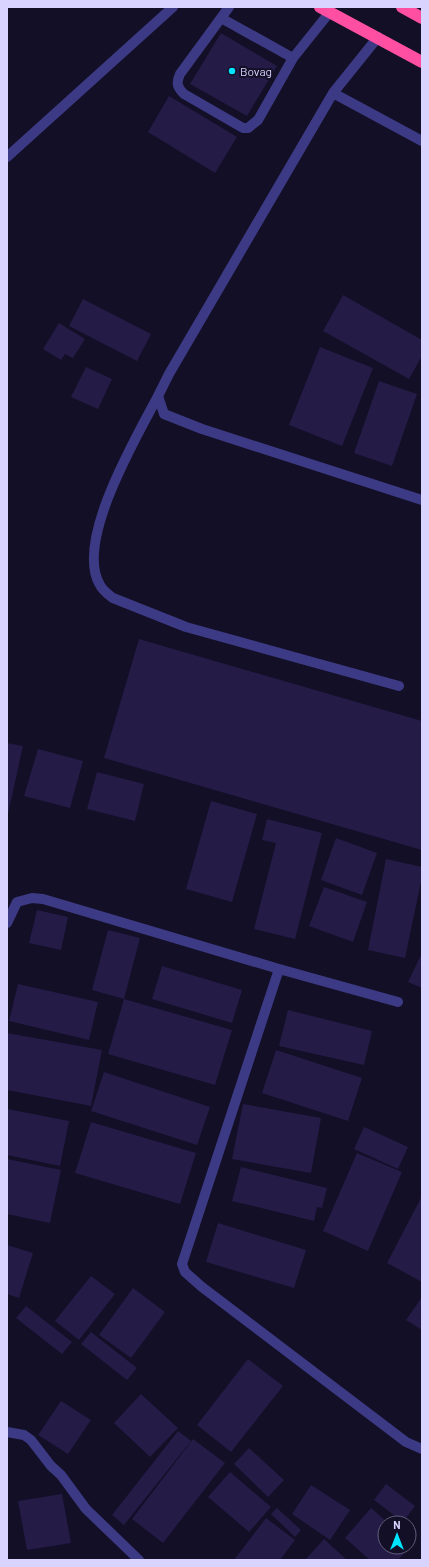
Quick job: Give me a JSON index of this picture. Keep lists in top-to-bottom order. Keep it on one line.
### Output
{"places":["Bovag"],"north":"top"}
